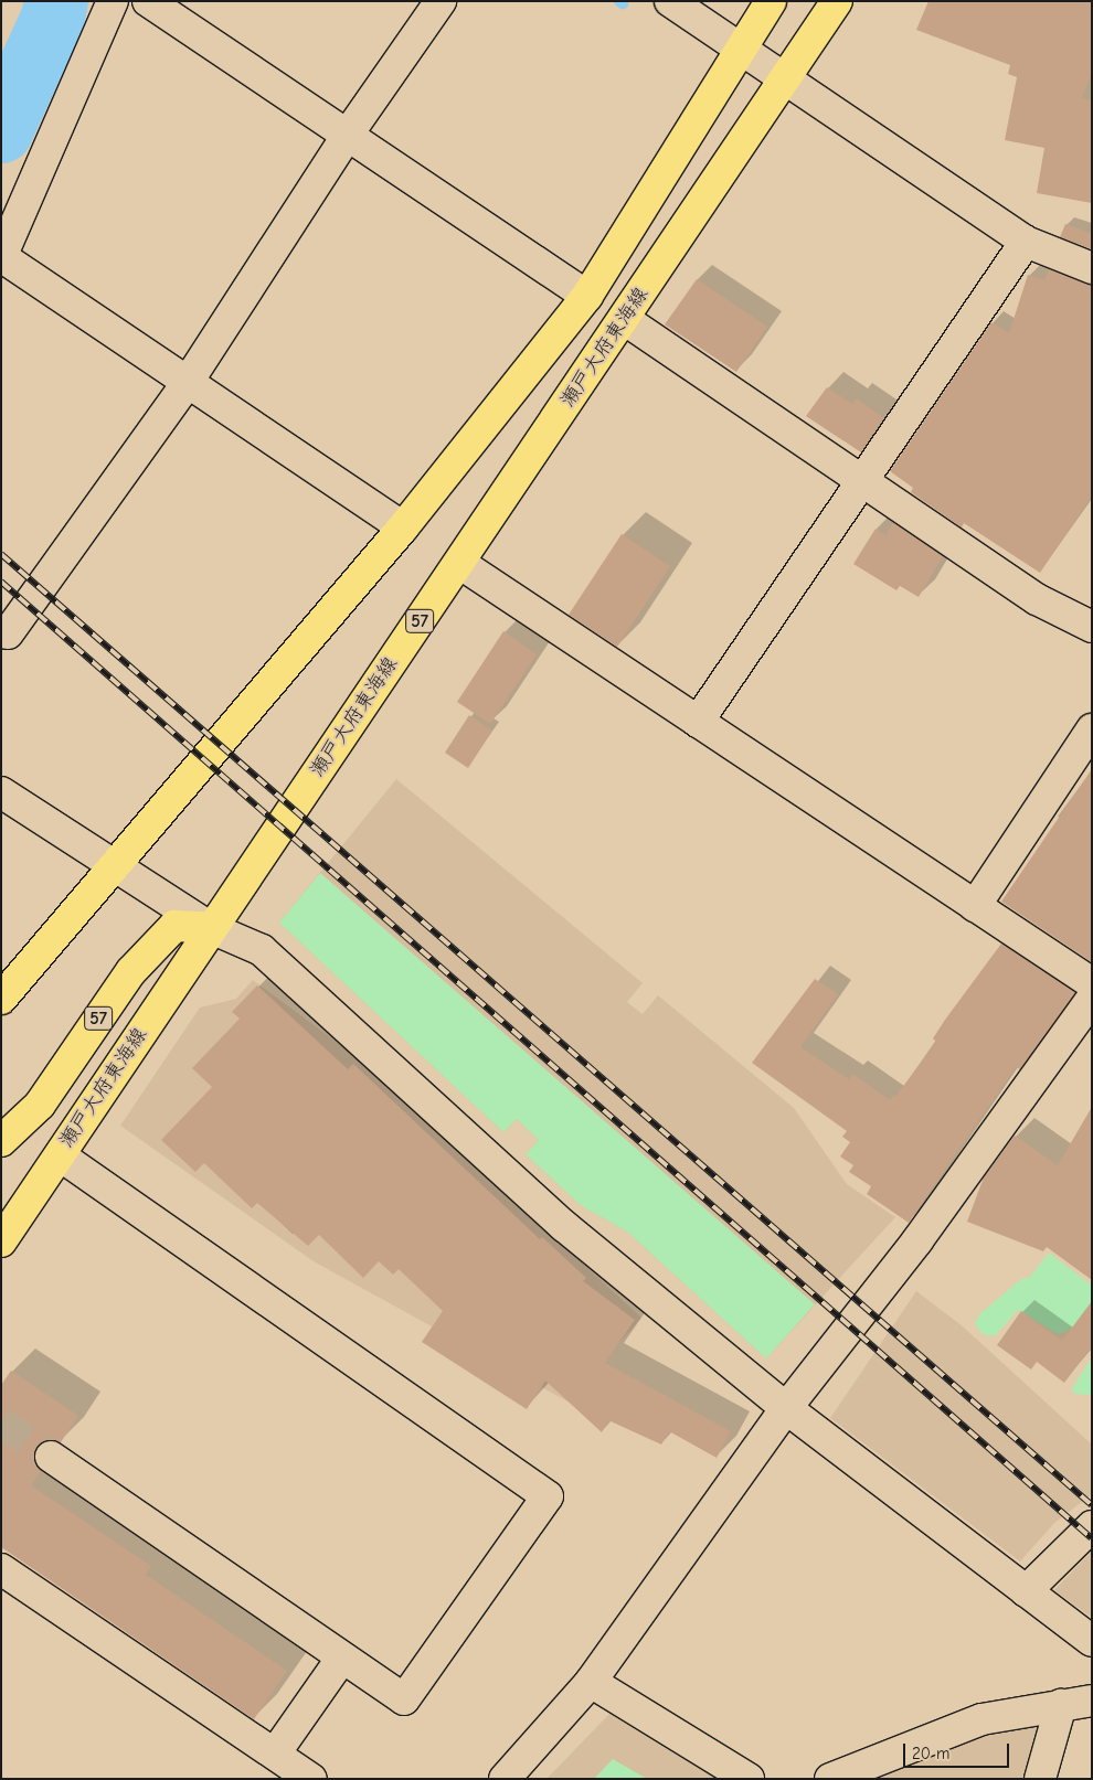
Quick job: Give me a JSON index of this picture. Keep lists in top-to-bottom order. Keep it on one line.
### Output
{"streets":{"main road":["瀬戸大府東海線","57"]},"crossings":[["瀬戸大府東海線","57"]],"scale_bar":"20 m"}
